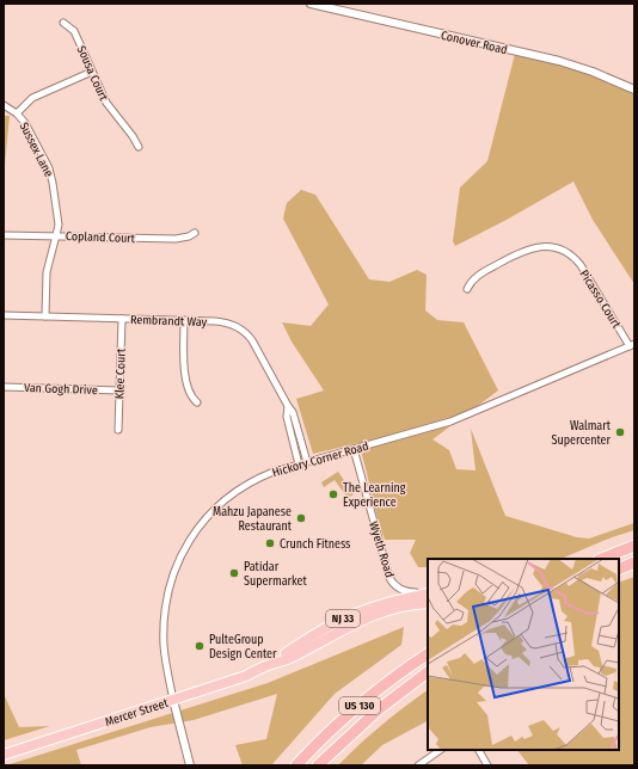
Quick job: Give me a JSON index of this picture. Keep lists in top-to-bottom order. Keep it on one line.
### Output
{"streets":{"highway":["US 130"],"main road":["NJ 33","Mercer Street"],"street":["Conover Road","Sousa Court","Sussex Lane","Copland Court","Picasso Court","Rembrandt Way","Klee Court","Van Gogh Drive","Hickory Corner Road","Wyeth Road"]},"crossings":[["Sussex Lane","Copland Court"],["Sussex Lane","Rembrandt Way"],["Picasso Court","Hickory Corner Road"],["Rembrandt Way","Klee Court"],["Rembrandt Way","Hickory Corner Road"],["Klee Court","Van Gogh Drive"],["Hickory Corner Road","Wyeth Road"],["Hickory Corner Road","Mercer Street"]],"places":["Walmart Supercenter","The Learning Experience","Mahzu Japanese Restaurant","Crunch Fitness","Patidar Supermarket","PulteGroup Design Center"]}
